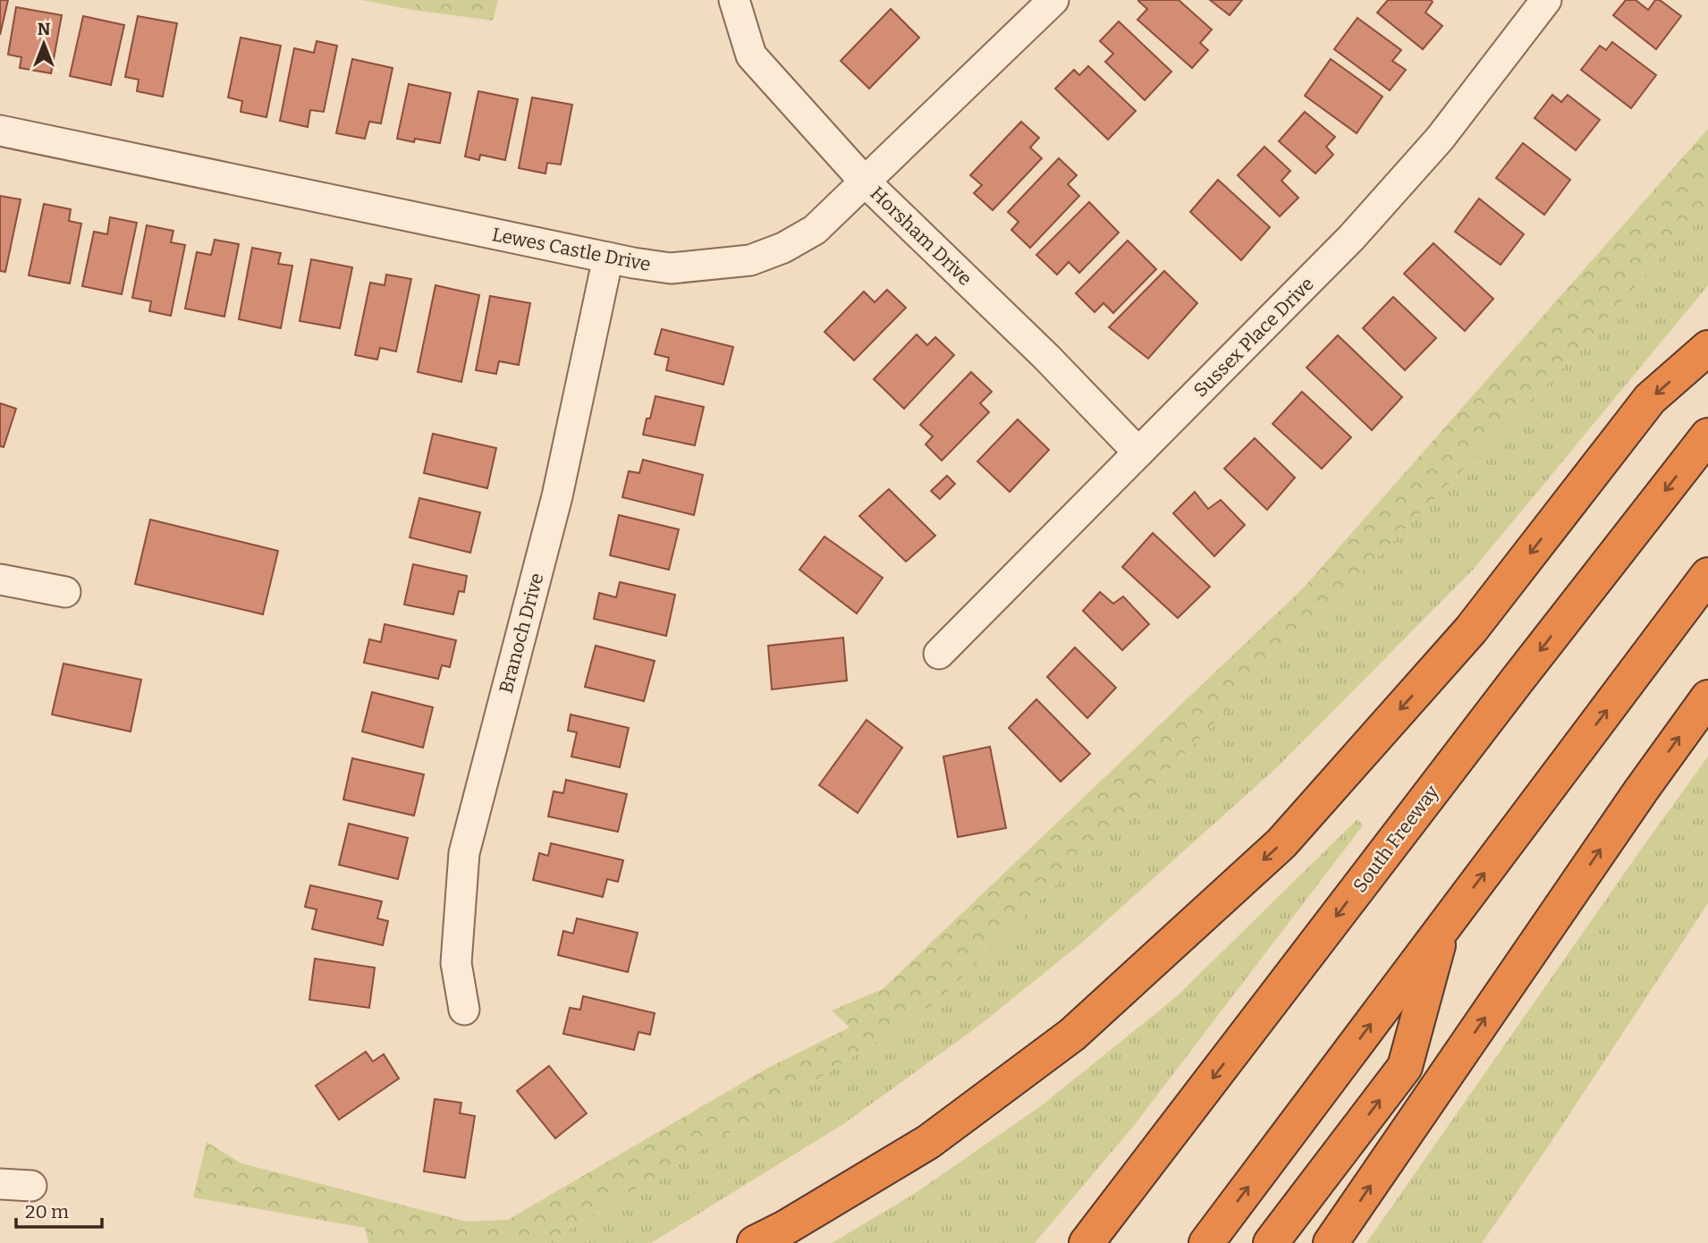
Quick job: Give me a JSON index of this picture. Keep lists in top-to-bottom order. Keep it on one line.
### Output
{"streets":{"highway":["South Freeway"],"street":["Horsham Drive","Lewes Castle Drive","Sussex Place Drive","Branoch Drive"]},"crossings":[["Horsham Drive","Lewes Castle Drive"],["Horsham Drive","Sussex Place Drive"],["Lewes Castle Drive","Branoch Drive"]],"scale_bar":"20 m","north":"top"}
